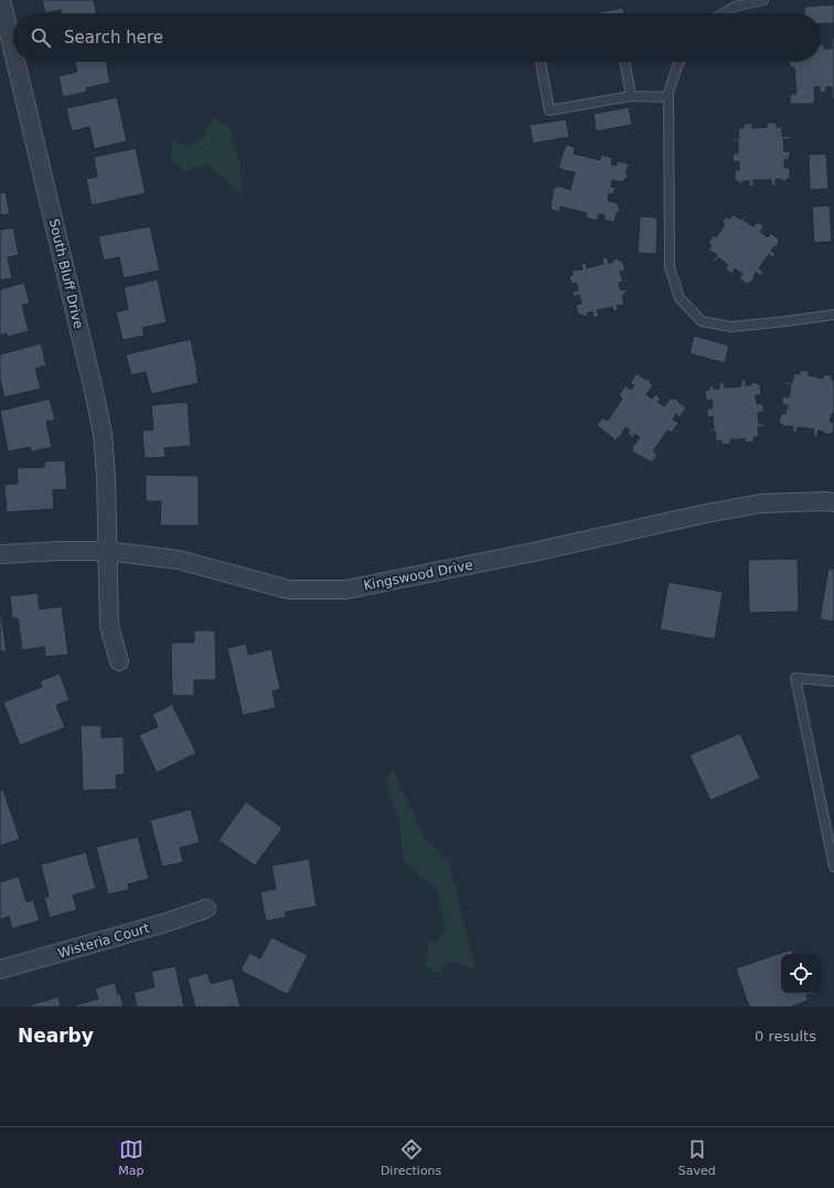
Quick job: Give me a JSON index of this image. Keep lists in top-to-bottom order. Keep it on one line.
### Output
{"streets":{"street":["South Bluff Drive","Kingswood Drive","Wisteria Court"]},"crossings":[["South Bluff Drive","Kingswood Drive"]],"page":{"search":"Search here","heading":["Nearby","0 results"],"nav":["Map","Directions","Saved"]}}
